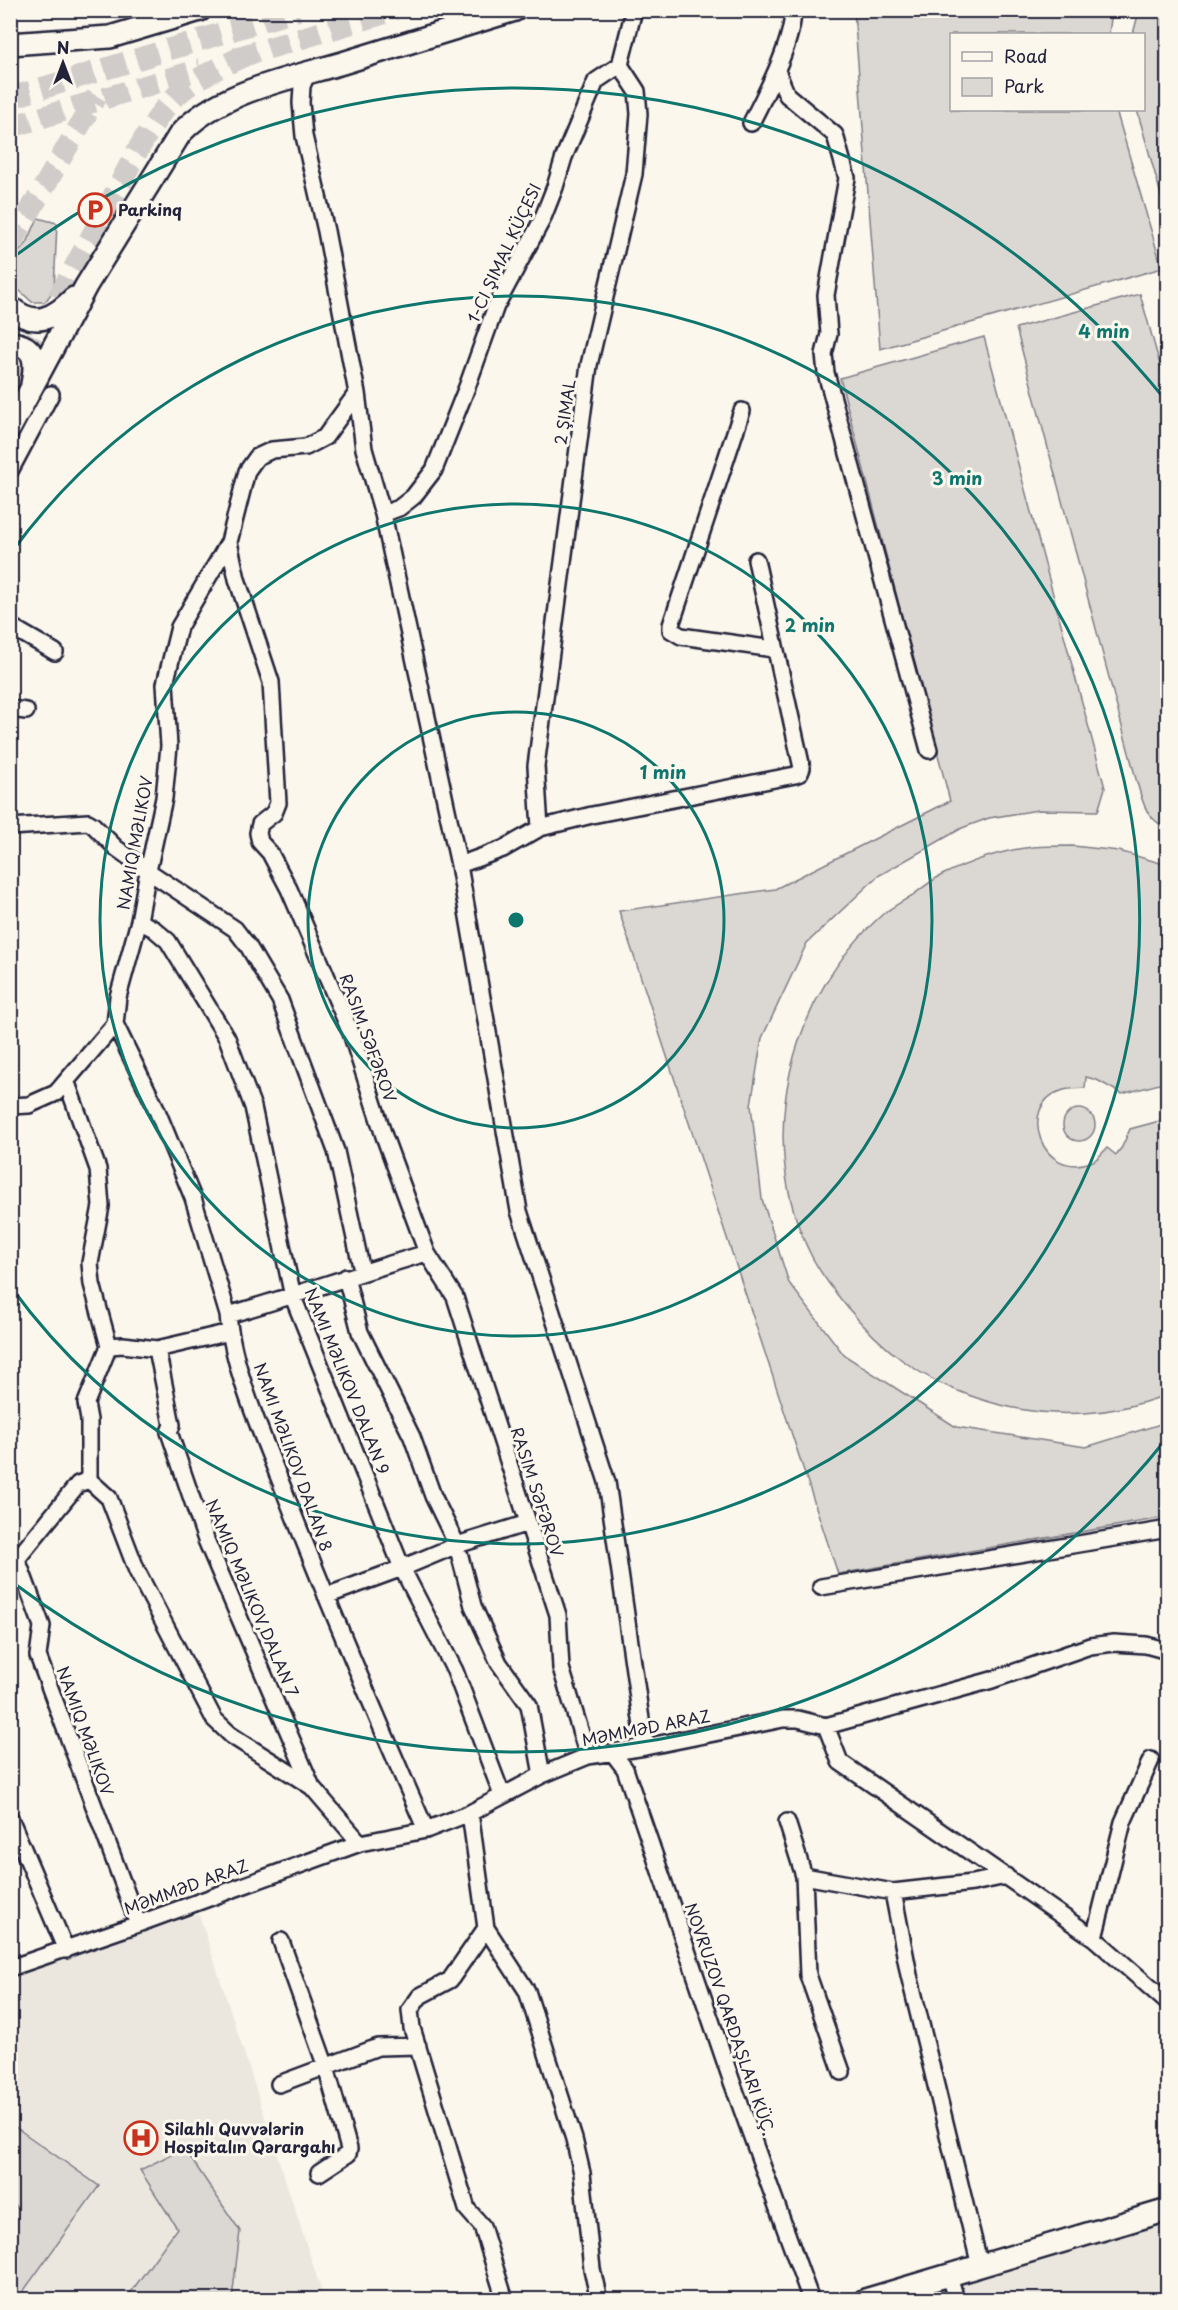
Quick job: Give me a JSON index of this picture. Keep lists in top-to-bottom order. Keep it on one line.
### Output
{"streets":{"street":["1-CI ŞIMAL KÜÇESI","2 ŞIMAL","NAMIQ MƏLIKOV","RASIM SƏFƏROV","NAMI MƏLIKOV DALAN 9","NAMI MƏLIKOV DALAN 8","NAMIQ MƏLIKOV,DALAN 7","MƏMMƏD ARAZ"]},"crossings":[["1-CI ŞIMAL KÜÇESI","2 ŞIMAL"],["NAMIQ MƏLIKOV","RASIM SƏFƏROV"],["NAMIQ MƏLIKOV","NAMI MƏLIKOV DALAN 9"],["NAMIQ MƏLIKOV","NAMI MƏLIKOV DALAN 8"],["NAMIQ MƏLIKOV","MƏMMƏD ARAZ"],["RASIM SƏFƏROV","MƏMMƏD ARAZ"],["NAMI MƏLIKOV DALAN 9","MƏMMƏD ARAZ"],["NAMI MƏLIKOV DALAN 8","MƏMMƏD ARAZ"],["NAMIQ MƏLIKOV,DALAN 7","MƏMMƏD ARAZ"]],"places":{"parking":["Parkinq"],"hospital":["Silahlı Quvvələrin Hospitalın Qərargahı"]},"legend":["Road","Park"],"north":"top","rings":["4 min","3 min","2 min","1 min"]}
